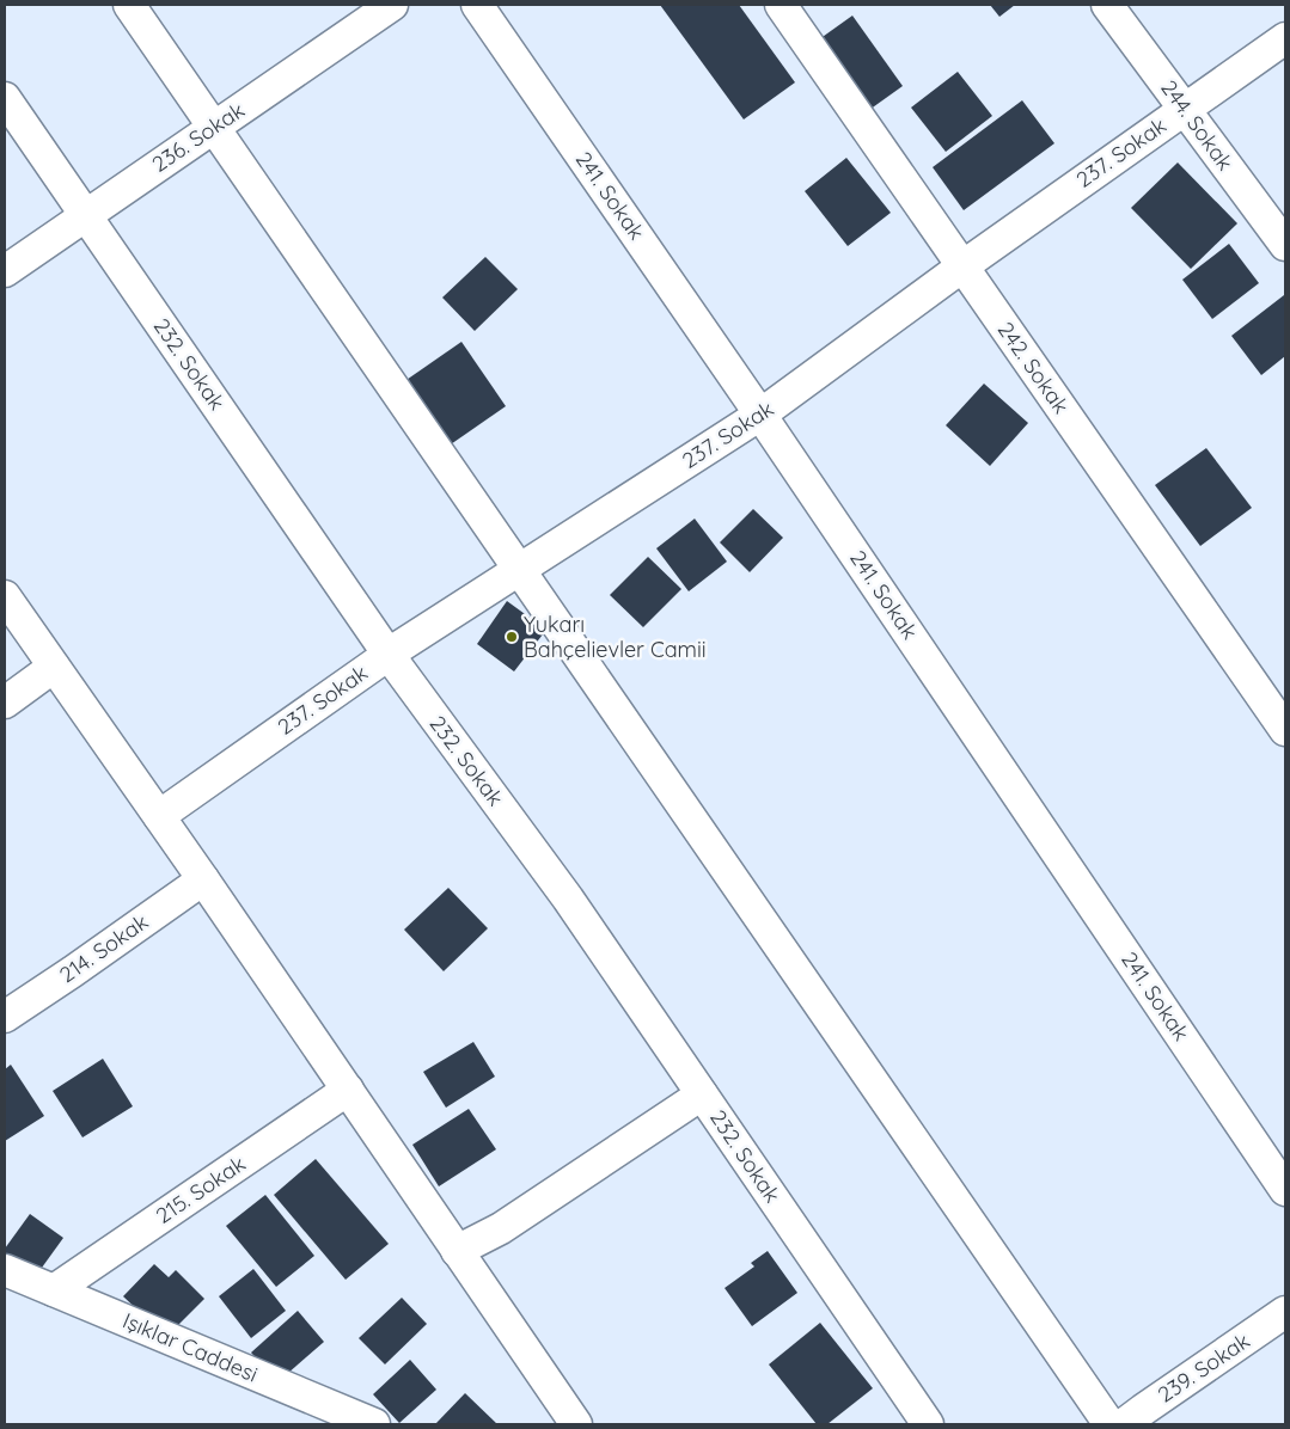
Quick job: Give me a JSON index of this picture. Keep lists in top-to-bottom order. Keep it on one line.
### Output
{"streets":{"street":["244. Sokak","236. Sokak","237. Sokak","241. Sokak","232. Sokak","242. Sokak","214. Sokak","215. Sokak","Işıklar Caddesi","239. Sokak"]},"crossings":[["244. Sokak","237. Sokak"],["236. Sokak","232. Sokak"],["237. Sokak","241. Sokak"],["237. Sokak","232. Sokak"],["237. Sokak","242. Sokak"],["215. Sokak","Işıklar Caddesi"]],"places":["Yukarı Bahçelievler Camii"]}
